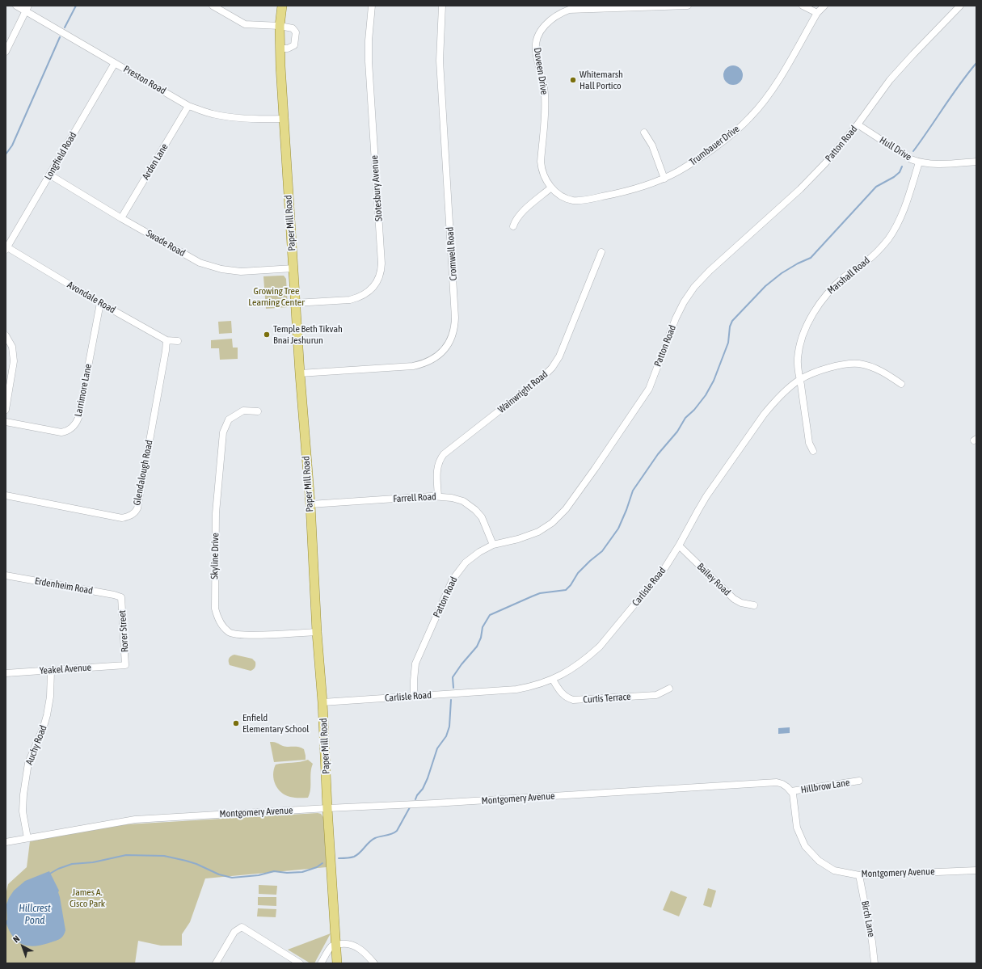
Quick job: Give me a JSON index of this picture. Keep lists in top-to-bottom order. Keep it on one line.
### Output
{"streets":{"main road":["Paper Mill Road"],"street":["Duveen Drive","Preston Road","Patton Road","Trumbauer Drive","Hull Drive","Longfield Road","Arden Lane","Stotesbury Avenue","Swade Road","Cromwell Road","Marshall Road","Avondale Road","Larrimore Lane","Wainwright Road","Glendalough Road","Farrell Road","Skyline Drive","Bailey Road","Erdenheim Road","Carlisle Road","Rorer Street","Yeakel Avenue","Curtis Terrace","Auchy Road","Hillbrow Lane","Montgomery Avenue","Birch Lane"]},"crossings":[["Duveen Drive","Trumbauer Drive"],["Preston Road","Longfield Road"],["Preston Road","Arden Lane"],["Preston Road","Paper Mill Road"],["Patton Road","Hull Drive"],["Patton Road","Farrell Road"],["Patton Road","Carlisle Road"],["Hull Drive","Marshall Road"],["Longfield Road","Swade Road"],["Longfield Road","Avondale Road"],["Arden Lane","Swade Road"],["Stotesbury Avenue","Paper Mill Road"],["Paper Mill Road","Swade Road"],["Paper Mill Road","Cromwell Road"],["Paper Mill Road","Farrell Road"],["Paper Mill Road","Skyline Drive"],["Paper Mill Road","Carlisle Road"],["Paper Mill Road","Montgomery Avenue"],["Marshall Road","Carlisle Road"],["Avondale Road","Larrimore Lane"],["Avondale Road","Glendalough Road"],["Wainwright Road","Farrell Road"],["Bailey Road","Carlisle Road"],["Erdenheim Road","Rorer Street"],["Carlisle Road","Curtis Terrace"],["Rorer Street","Yeakel Avenue"],["Yeakel Avenue","Auchy Road"],["Auchy Road","Montgomery Avenue"],["Hillbrow Lane","Montgomery Avenue"],["Montgomery Avenue","Birch Lane"]],"water":["Hillcrest Pond"],"parks":["Growing Tree Learning Center","James A. Cisco Park"],"places":["Whitemarsh Hall Portico","Temple Beth Tikvah Bnai Jeshurun","Enfield Elementary School"],"north":"top left"}
